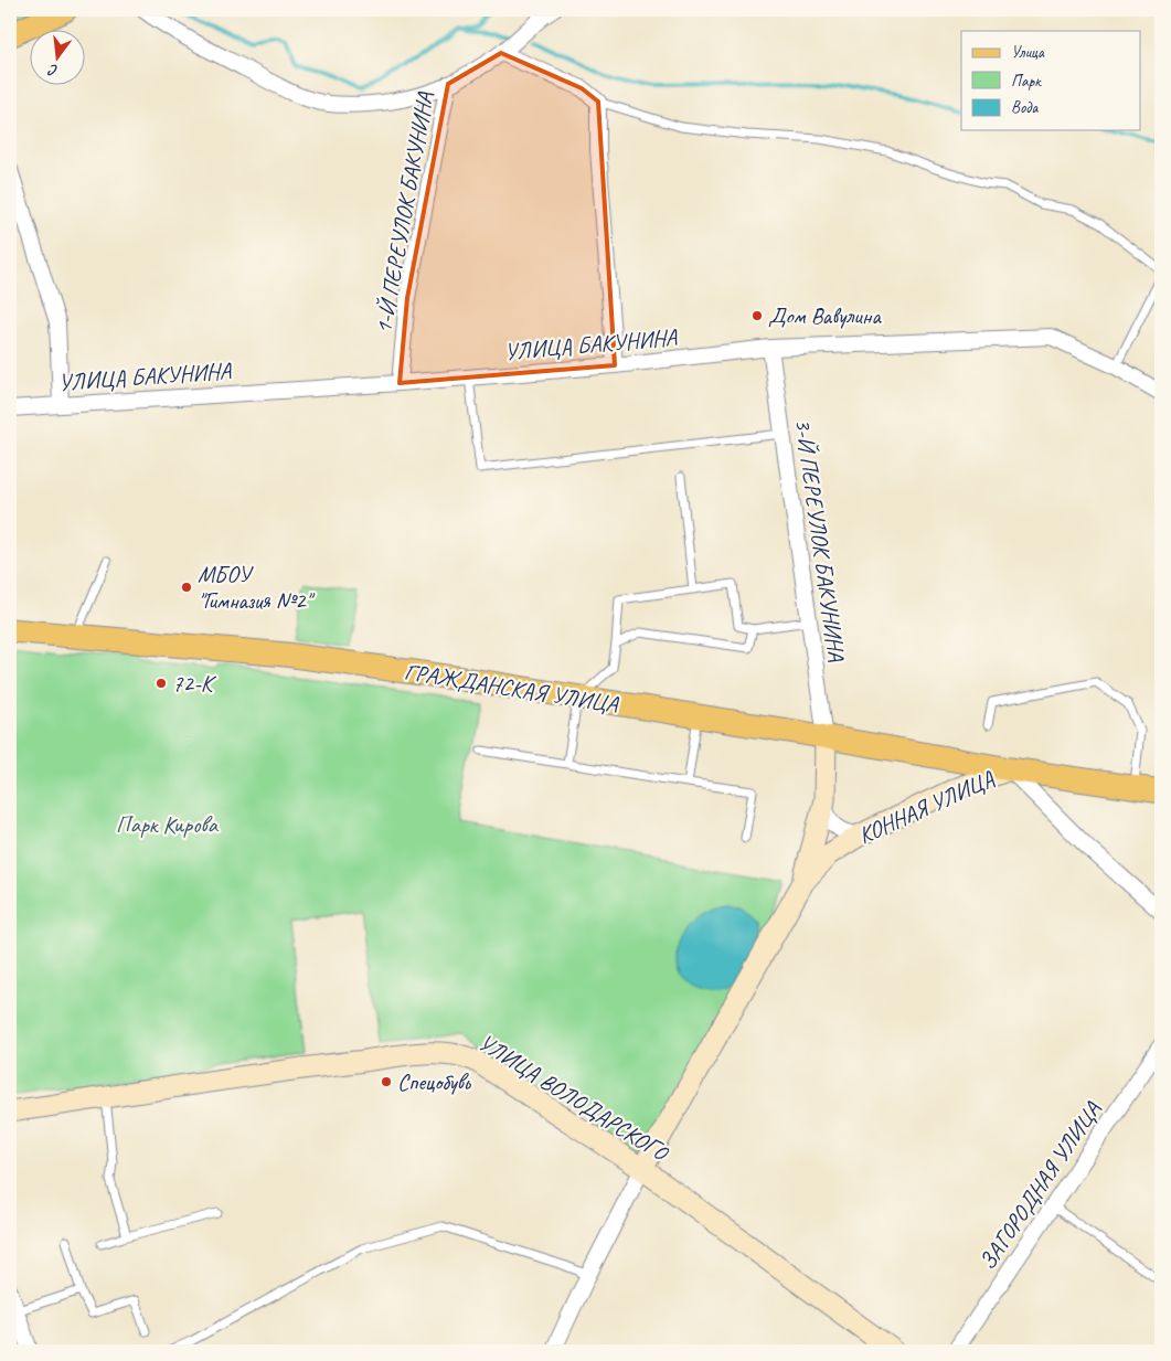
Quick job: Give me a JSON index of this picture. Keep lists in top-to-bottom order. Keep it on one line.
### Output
{"streets":{"main road":["ГРАЖДАНСКАЯ УЛИЦА","КОННАЯ УЛИЦА"],"street":["1-Й ПЕРЕУЛОК БАКУНИНА","УЛИЦА БАКУНИНА","3-Й ПЕРЕУЛОК БАКУНИНА","УЛИЦА ВОЛОДАРСКОГО","ЗАГОРОДНАЯ УЛИЦА"]},"crossings":[["1-Й ПЕРЕУЛОК БАКУНИНА","УЛИЦА БАКУНИНА"],["УЛИЦА БАКУНИНА","3-Й ПЕРЕУЛОК БАКУНИНА"],["3-Й ПЕРЕУЛОК БАКУНИНА","ГРАЖДАНСКАЯ УЛИЦА"],["3-Й ПЕРЕУЛОК БАКУНИНА","КОННАЯ УЛИЦА"],["ГРАЖДАНСКАЯ УЛИЦА","КОННАЯ УЛИЦА"],["КОННАЯ УЛИЦА","УЛИЦА ВОЛОДАРСКОГО"]],"parks":["Парк Кирова"],"places":["Дом Вавулина","МБОУ \"Гимназия №2\"","72-К","Спецобувь"],"legend":["Улица","Парк","Вода"],"north":"bottom"}
